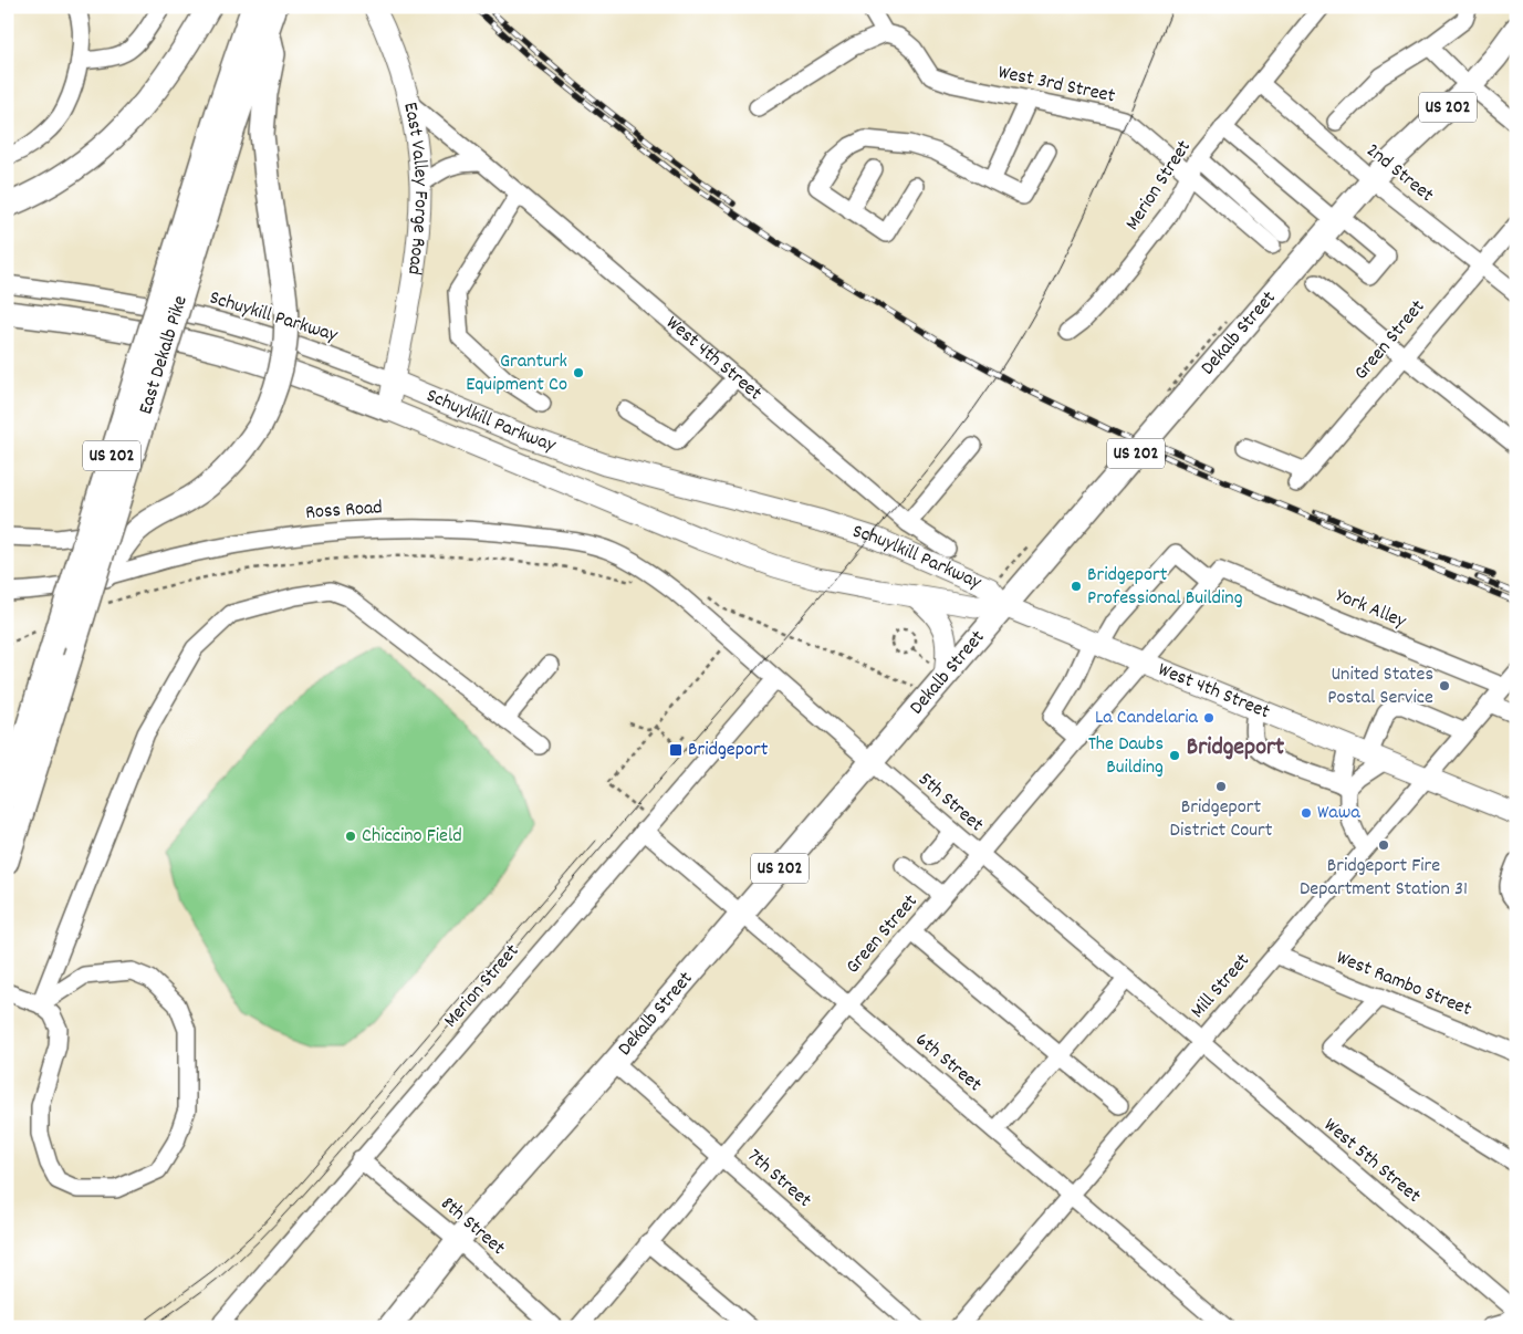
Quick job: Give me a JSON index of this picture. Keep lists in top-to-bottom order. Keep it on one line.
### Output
{"streets":{"highway":["US 202","Dekalb Street","East Dekalb Pike"],"main road":["East Valley Forge Road","West 4th Street","Schuylkill Parkway"],"street":["West 3rd Street","2nd Street","Merion Street","Schuykill Parkway","Green Street","Ross Road","York Alley","5th Street","West Rambo Street","Mill Street","6th Street","West 5th Street","7th Street","8th Street"]},"crossings":[["West 3rd Street","Merion Street"],["2nd Street","Merion Street"],["2nd Street","Dekalb Street"],["2nd Street","Green Street"],["Merion Street","5th Street"],["Merion Street","6th Street"],["Merion Street","8th Street"],["East Valley Forge Road","Schuykill Parkway"],["East Valley Forge Road","West 4th Street"],["East Valley Forge Road","Schuylkill Parkway"],["Schuykill Parkway","Schuylkill Parkway"],["Dekalb Street","West 4th Street"],["Dekalb Street","Schuylkill Parkway"],["Dekalb Street","5th Street"],["Dekalb Street","6th Street"],["Dekalb Street","7th Street"],["Dekalb Street","8th Street"],["Green Street","West 4th Street"],["Green Street","York Alley"],["Green Street","5th Street"],["Green Street","6th Street"],["Green Street","7th Street"],["West 4th Street","Schuylkill Parkway"],["West 4th Street","York Alley"],["West 4th Street","Mill Street"],["Ross Road","5th Street"],["York Alley","Mill Street"],["5th Street","Mill Street"],["5th Street","West 5th Street"],["West Rambo Street","Mill Street"],["Mill Street","6th Street"],["Mill Street","West 5th Street"]],"districts":["Bridgeport"],"places":{"other":["Granturk Equipment Co","Bridgeport Professional Building","United States Postal Service","La Candelaria","The Daubs Building","Bridgeport District Court","Wawa","Chiccino Field","Bridgeport Fire Department Station 31"],"transit":["Bridgeport"]}}
